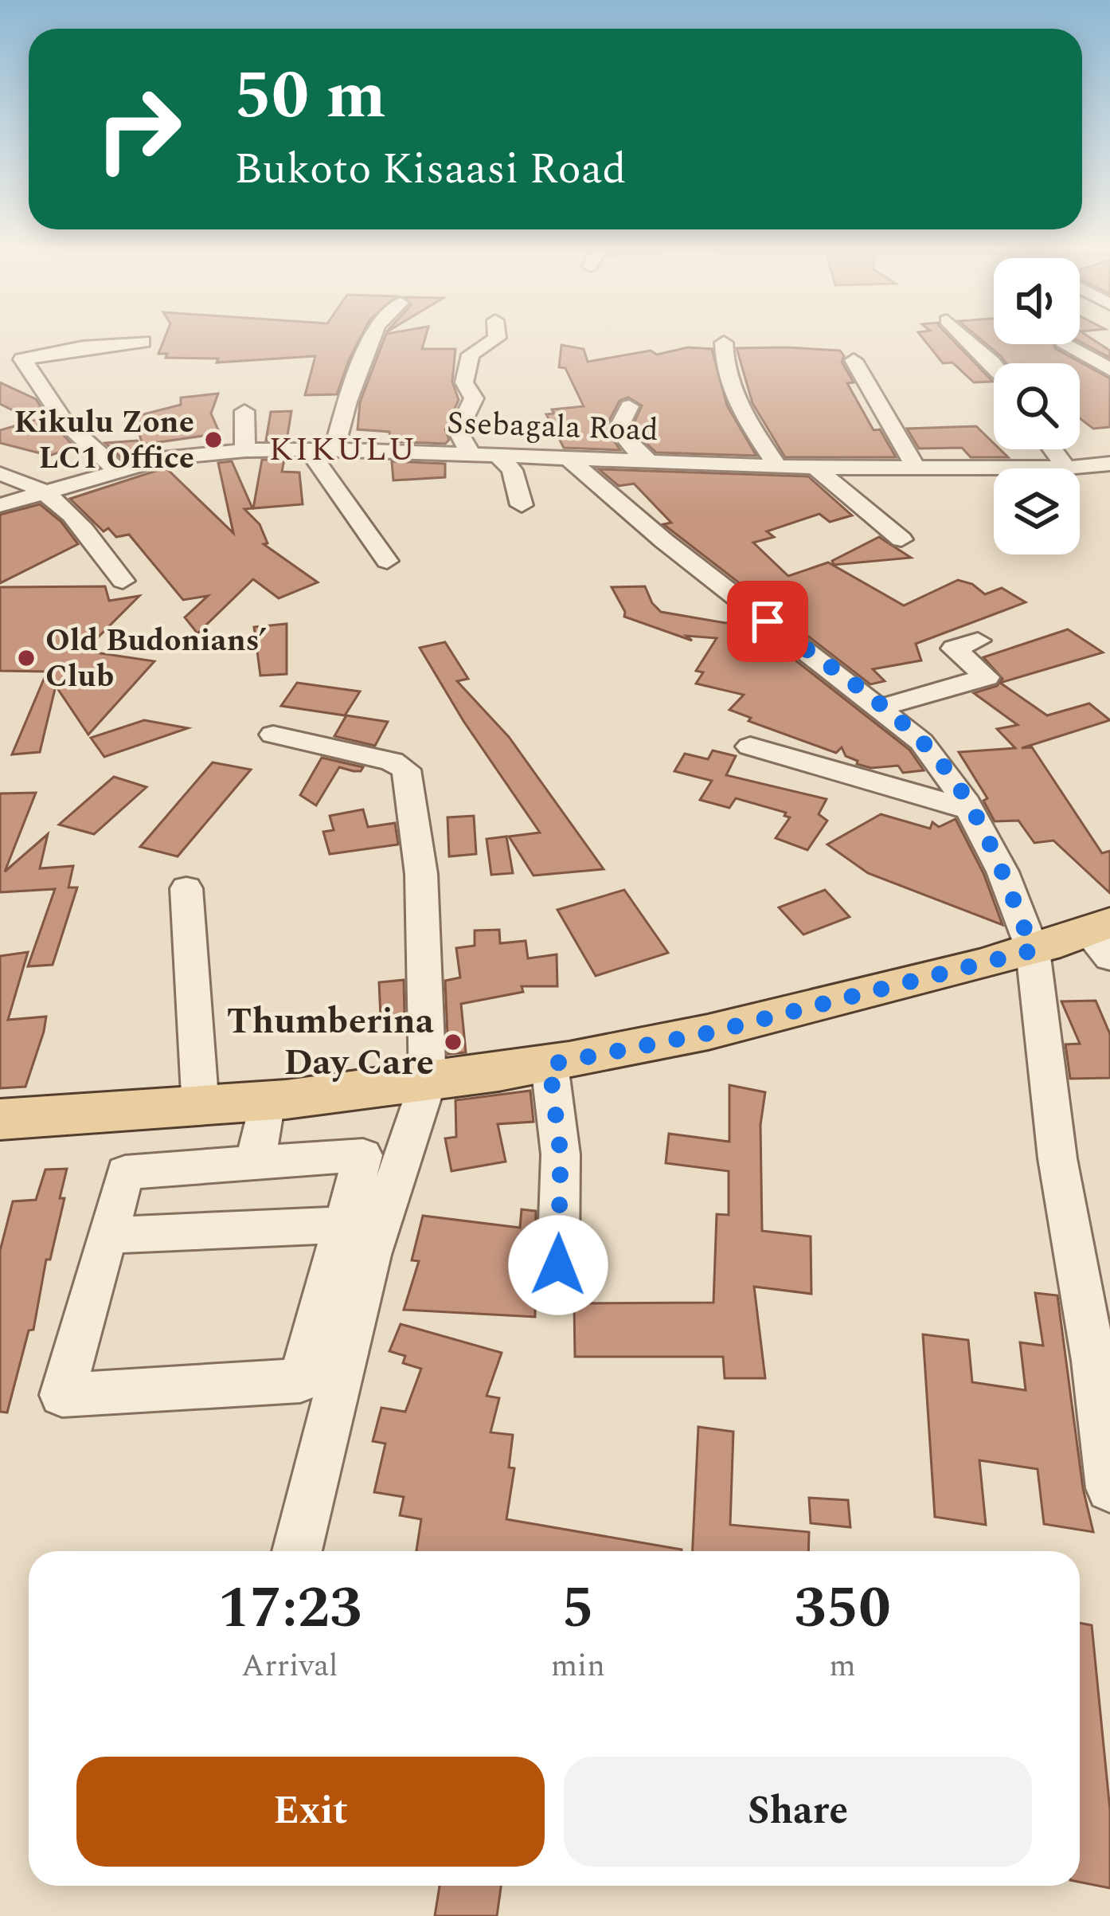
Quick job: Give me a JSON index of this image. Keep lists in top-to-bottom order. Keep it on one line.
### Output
{"streets":{"street":["Ssebagala Road"]},"districts":["KIKULU"],"places":["Kikulu Zone LC1 Office","Old Budonians’ Club","Thumberina Day Care"],"page":{"turn":["50 m","Bukoto Kisaasi Road"],"eta":["17:23","Arrival","5","min","350","m"],"buttons":["Exit","Share"]}}
